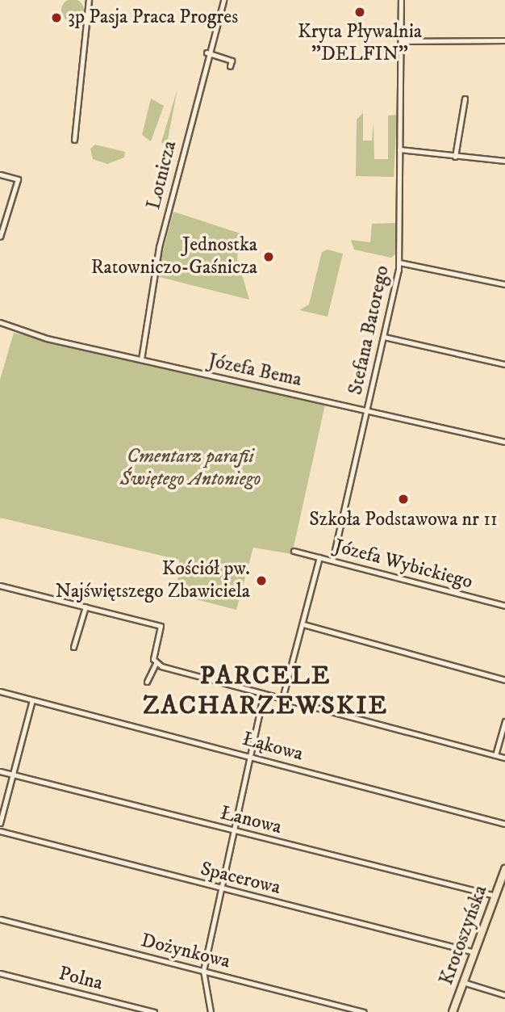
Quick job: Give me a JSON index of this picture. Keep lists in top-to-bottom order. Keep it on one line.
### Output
{"streets":{"main road":["Krotoszyńska"],"street":["Lotnicza","Stefana Batorego","Józefa Bema","Józefa Wybickiego","Łąkowa","Łanowa","Spacerowa","Dożynkowa","Polna"]},"crossings":[["Lotnicza","Józefa Bema"],["Stefana Batorego","Józefa Bema"],["Stefana Batorego","Józefa Wybickiego"],["Łanowa","Krotoszyńska"],["Spacerowa","Krotoszyńska"]],"districts":["PARCELE ZACHARZEWSKIE"],"parks":["Cmentarz parafii Świętego Antoniego"],"places":["Kryta Pływalnia \"DELFIN\"","3p Pasja Praca Progres","Jednostka Ratowniczo-Gaśnicza","Szkoła Podstawowa nr 11","Kościół pw. Najświętszego Zbawiciela"]}
